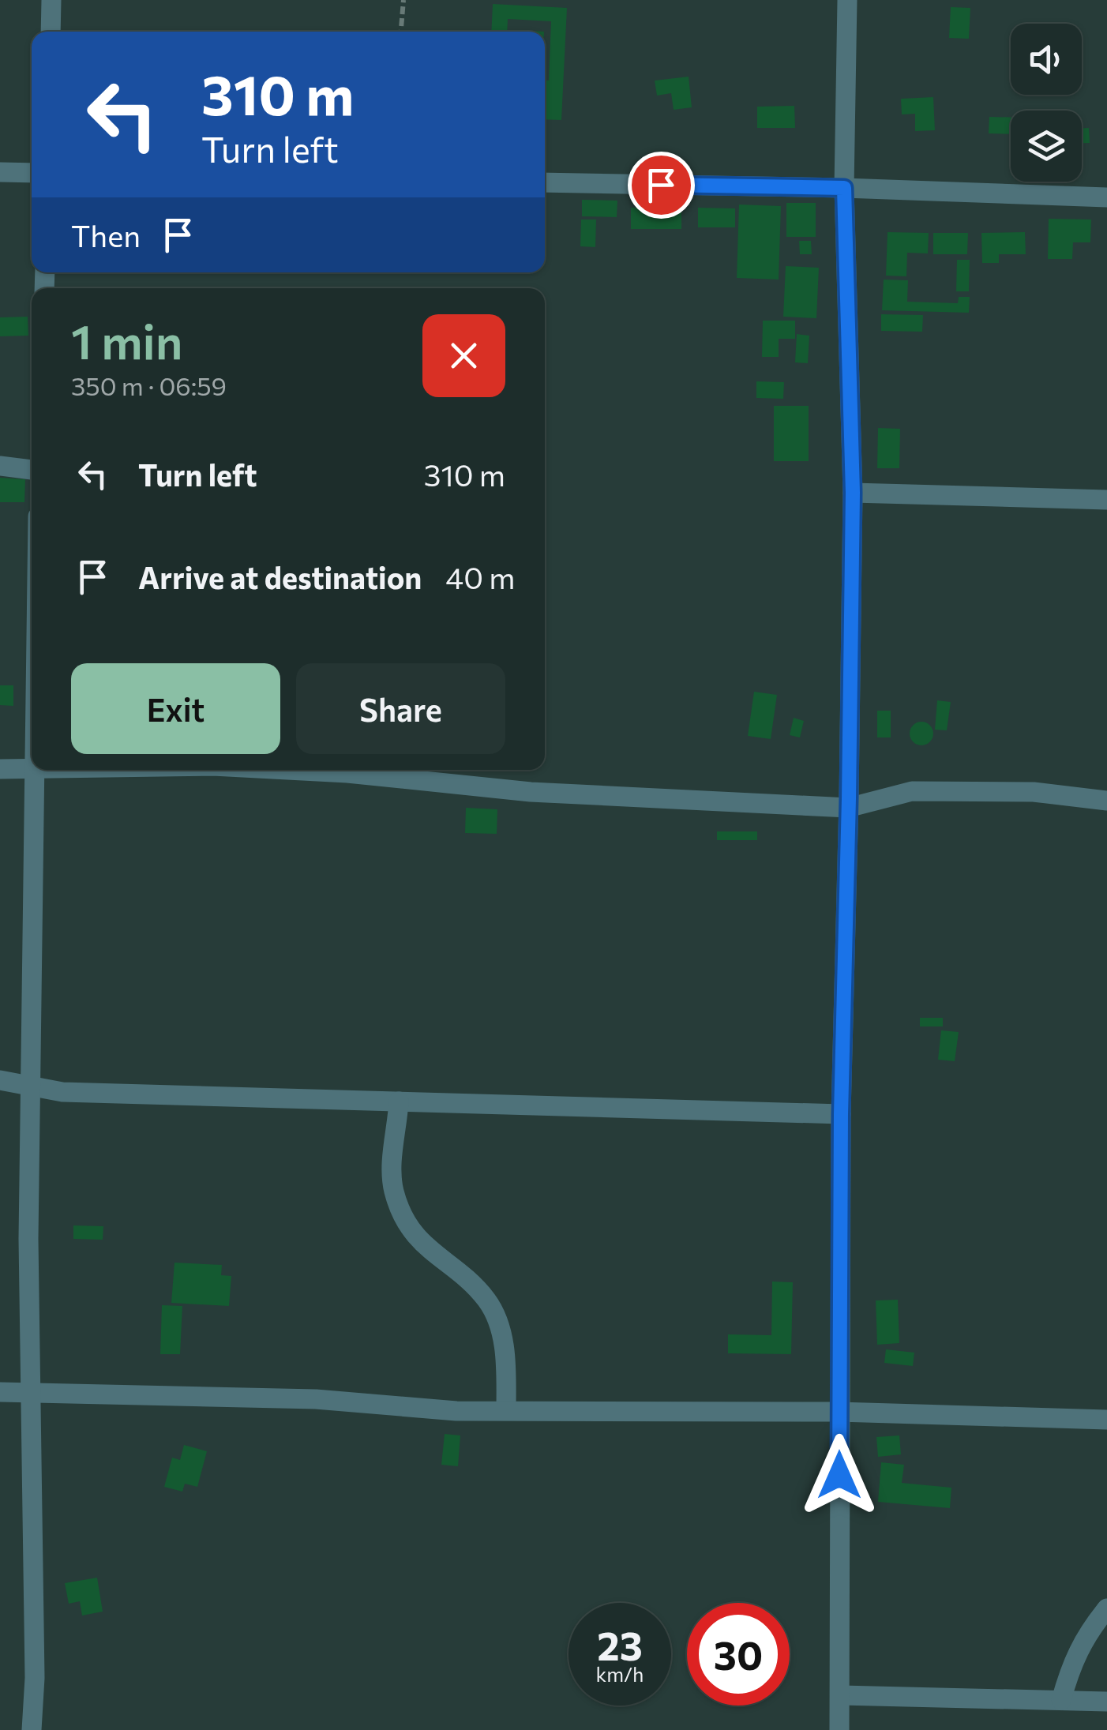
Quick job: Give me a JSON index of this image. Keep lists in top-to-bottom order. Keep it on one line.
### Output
{"page":{"turn":["310 m","Turn left"],"then":"Then","heading":["1 min","350 m · 06:59"],"list":[{"name":"Turn left","value":"310 m"},{"name":"Arrive at destination","value":"40 m"}],"buttons":["Exit","Share"],"speed":"23 km/h","limit":"30"}}
